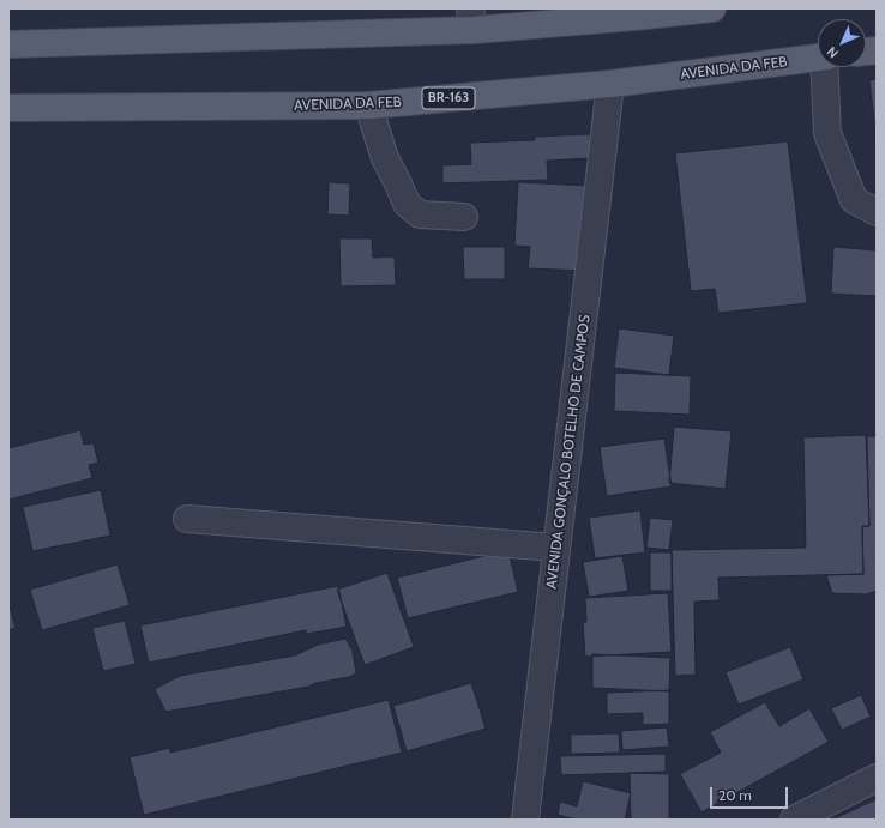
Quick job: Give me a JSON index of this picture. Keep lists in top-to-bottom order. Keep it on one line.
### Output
{"streets":{"main road":["AVENIDA DA FEB","BR-163"],"street":["AVENIDA GONÇALO BOTELHO DE CAMPOS"]},"crossings":[["AVENIDA DA FEB","BR-163"],["AVENIDA DA FEB","AVENIDA GONÇALO BOTELHO DE CAMPOS"]],"scale_bar":"20 m","north":"bottom left"}
